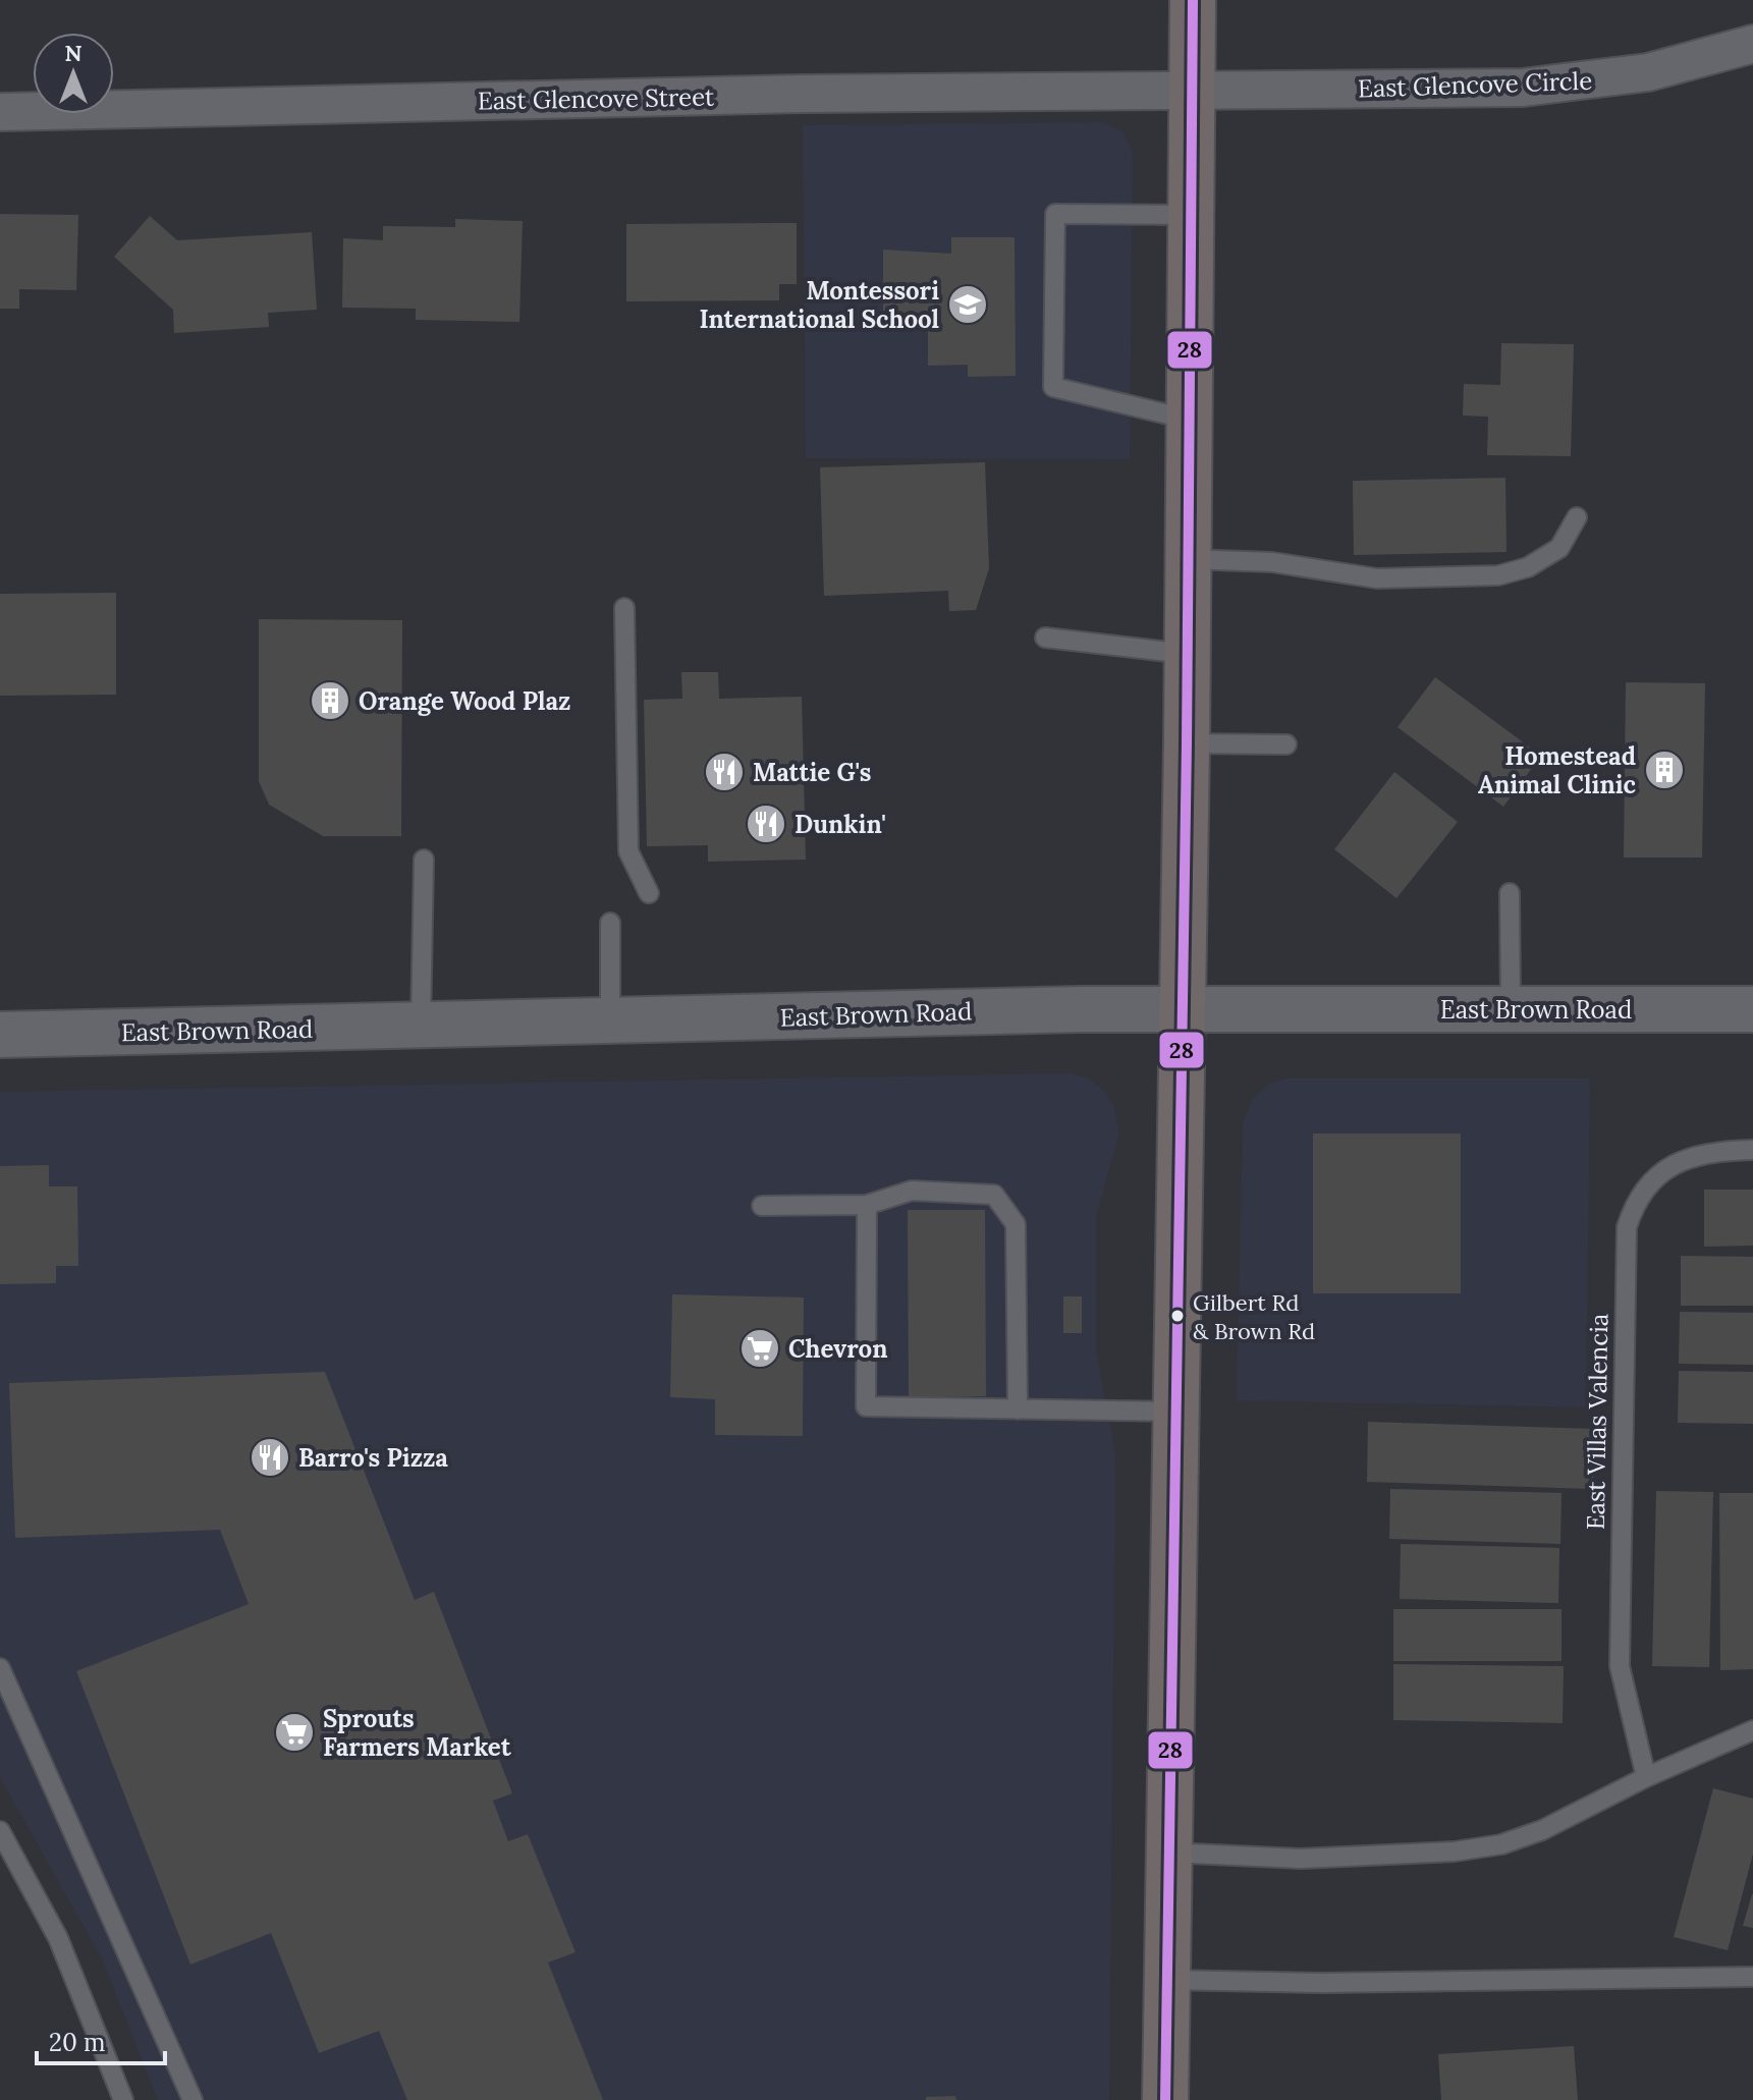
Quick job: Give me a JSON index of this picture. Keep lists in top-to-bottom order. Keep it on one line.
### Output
{"streets":{"main road":["East Brown Road"],"street":["East Glencove Circle","East Glencove Street"],"lane":["East Villas Valencia"]},"crossings":[["East Glencove Circle","East Glencove Street"]],"places":{"school or university":["Montessori International School"],"building":["Orange Wood Plaz","Homestead Animal Clinic"],"restaurant":["Mattie G's","Dunkin'","Barro's Pizza"],"other":["Gilbert Rd & Brown Rd"],"supermarket":["Chevron","Sprouts Farmers Market"]},"lines":["transit line 28"],"scale_bar":"20 m","north":"top"}
